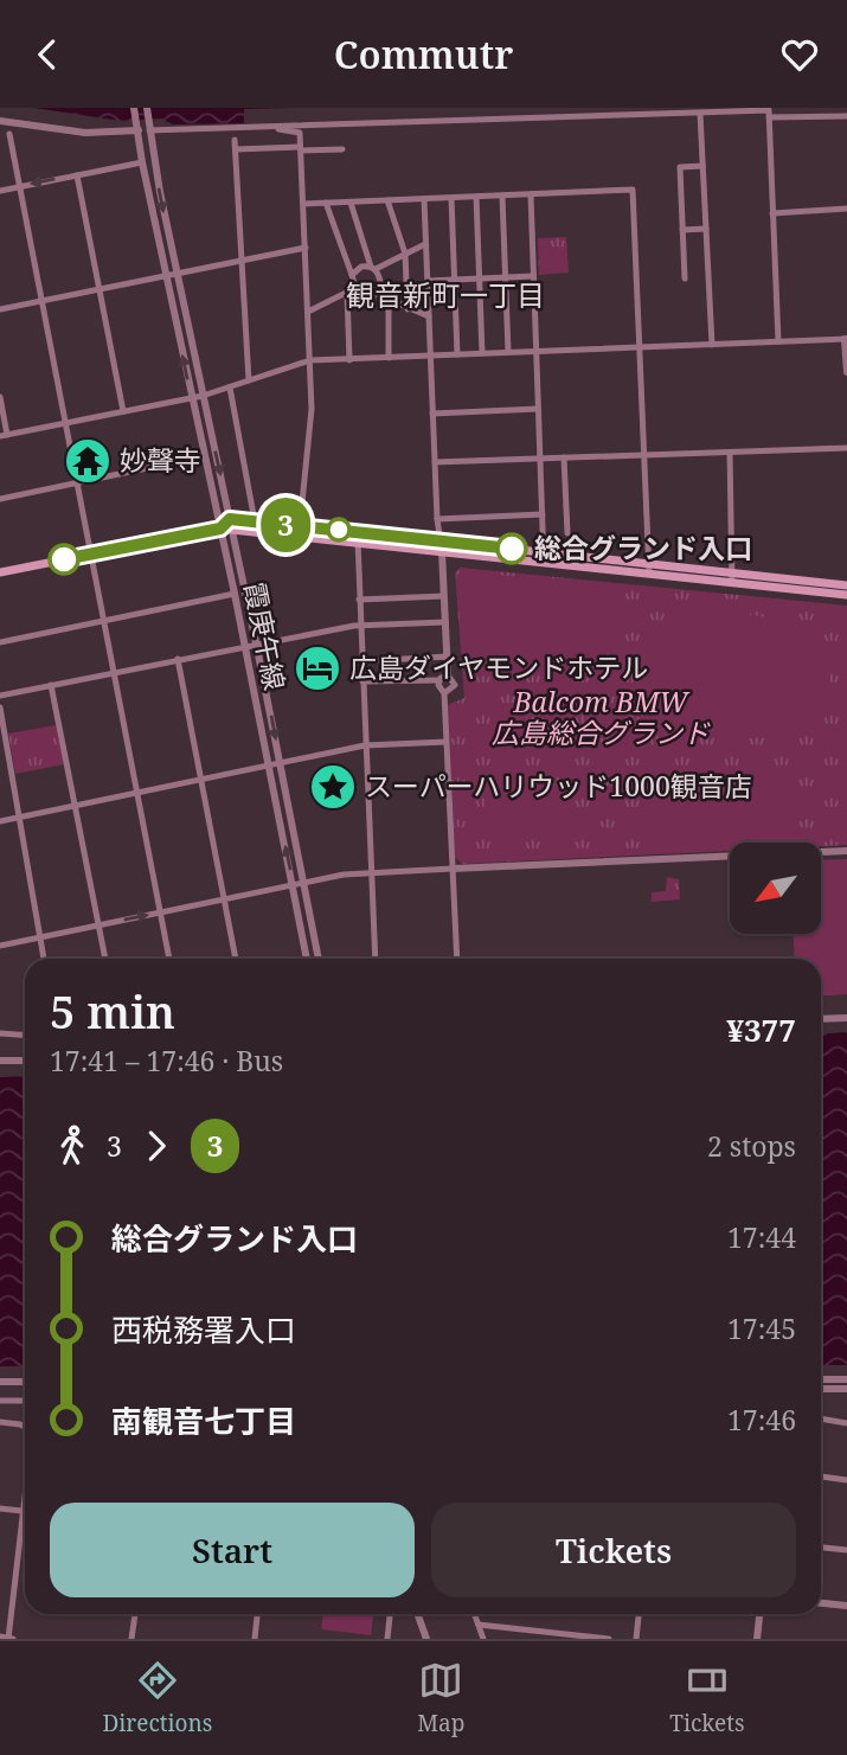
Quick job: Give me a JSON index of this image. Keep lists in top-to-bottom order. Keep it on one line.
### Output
{"streets":{"street":["霞庚午線"]},"districts":["観音新町一丁目"],"parks":["Balcom BMW 広島総合グランド"],"places":{"temple":["妙聲寺"],"other":["総合グランド入口"],"hotel":["広島ダイヤモンドホテル"],"place":["スーパーハリウッド1000観音店"]},"lines":["bus line 3"],"north":"bottom left","page":{"header":"Commutr","on_map":"3","heading":["5 min","17:41 – 17:46 · Bus","¥377"],"legs":["3","3","2 stops"],"list":[{"name":"総合グランド入口","value":"17:44"},{"name":"西税務署入口","value":"17:45"},{"name":"南観音七丁目","value":"17:46"}],"buttons":["Start","Tickets"],"tabs":["Directions","Map","Tickets"]}}
